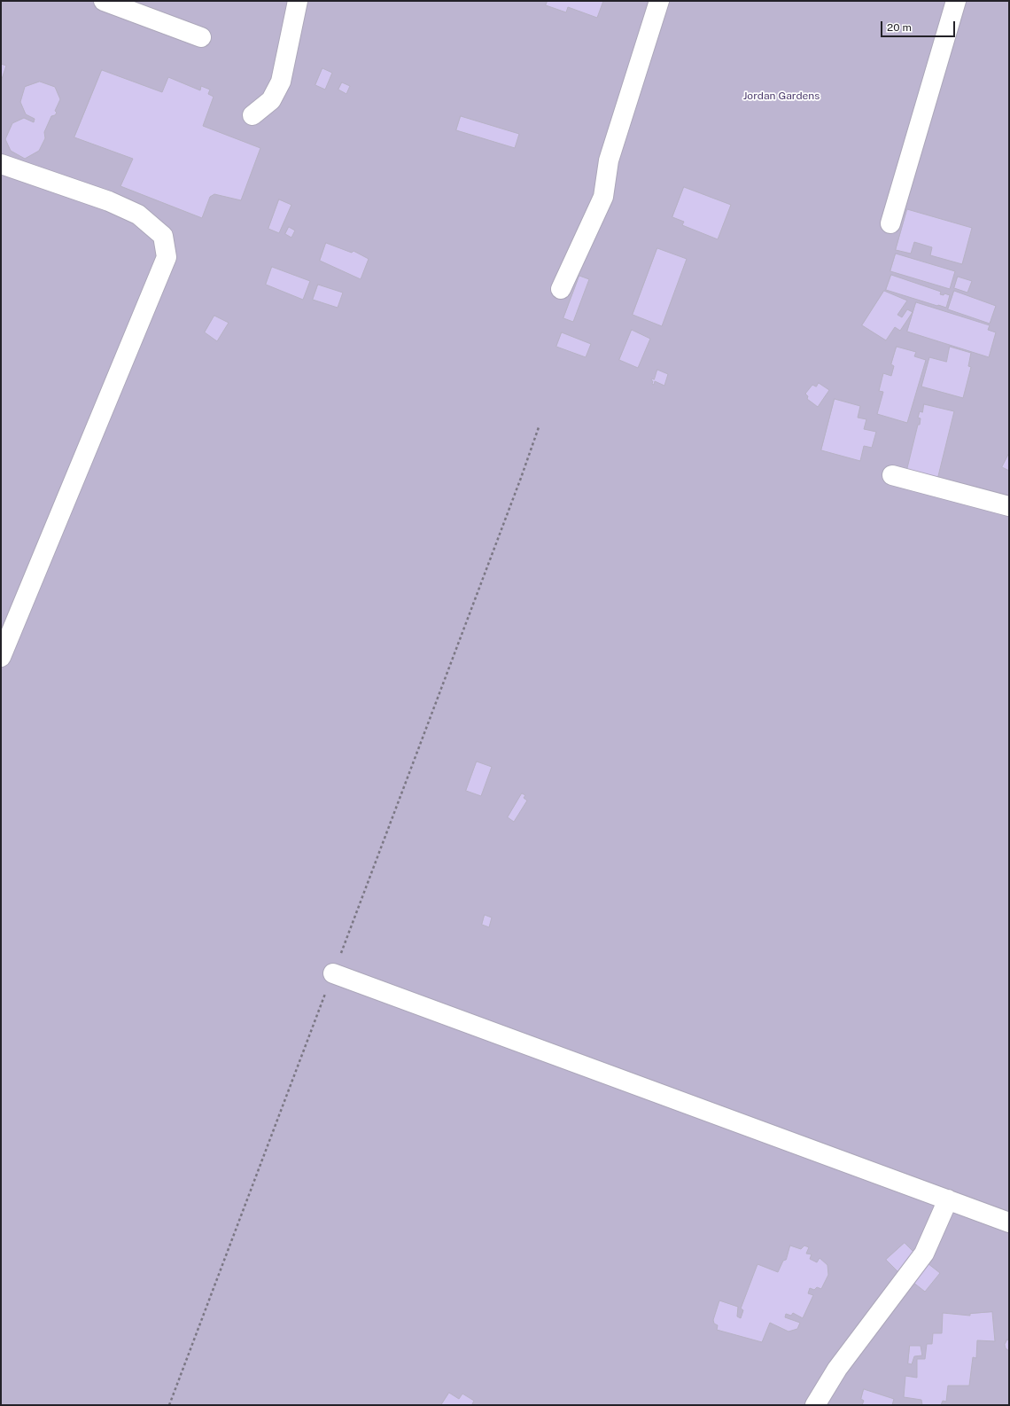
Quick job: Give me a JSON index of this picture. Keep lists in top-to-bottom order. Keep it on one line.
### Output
{"parks":["Jordan Gardens"],"scale_bar":"20 m"}
